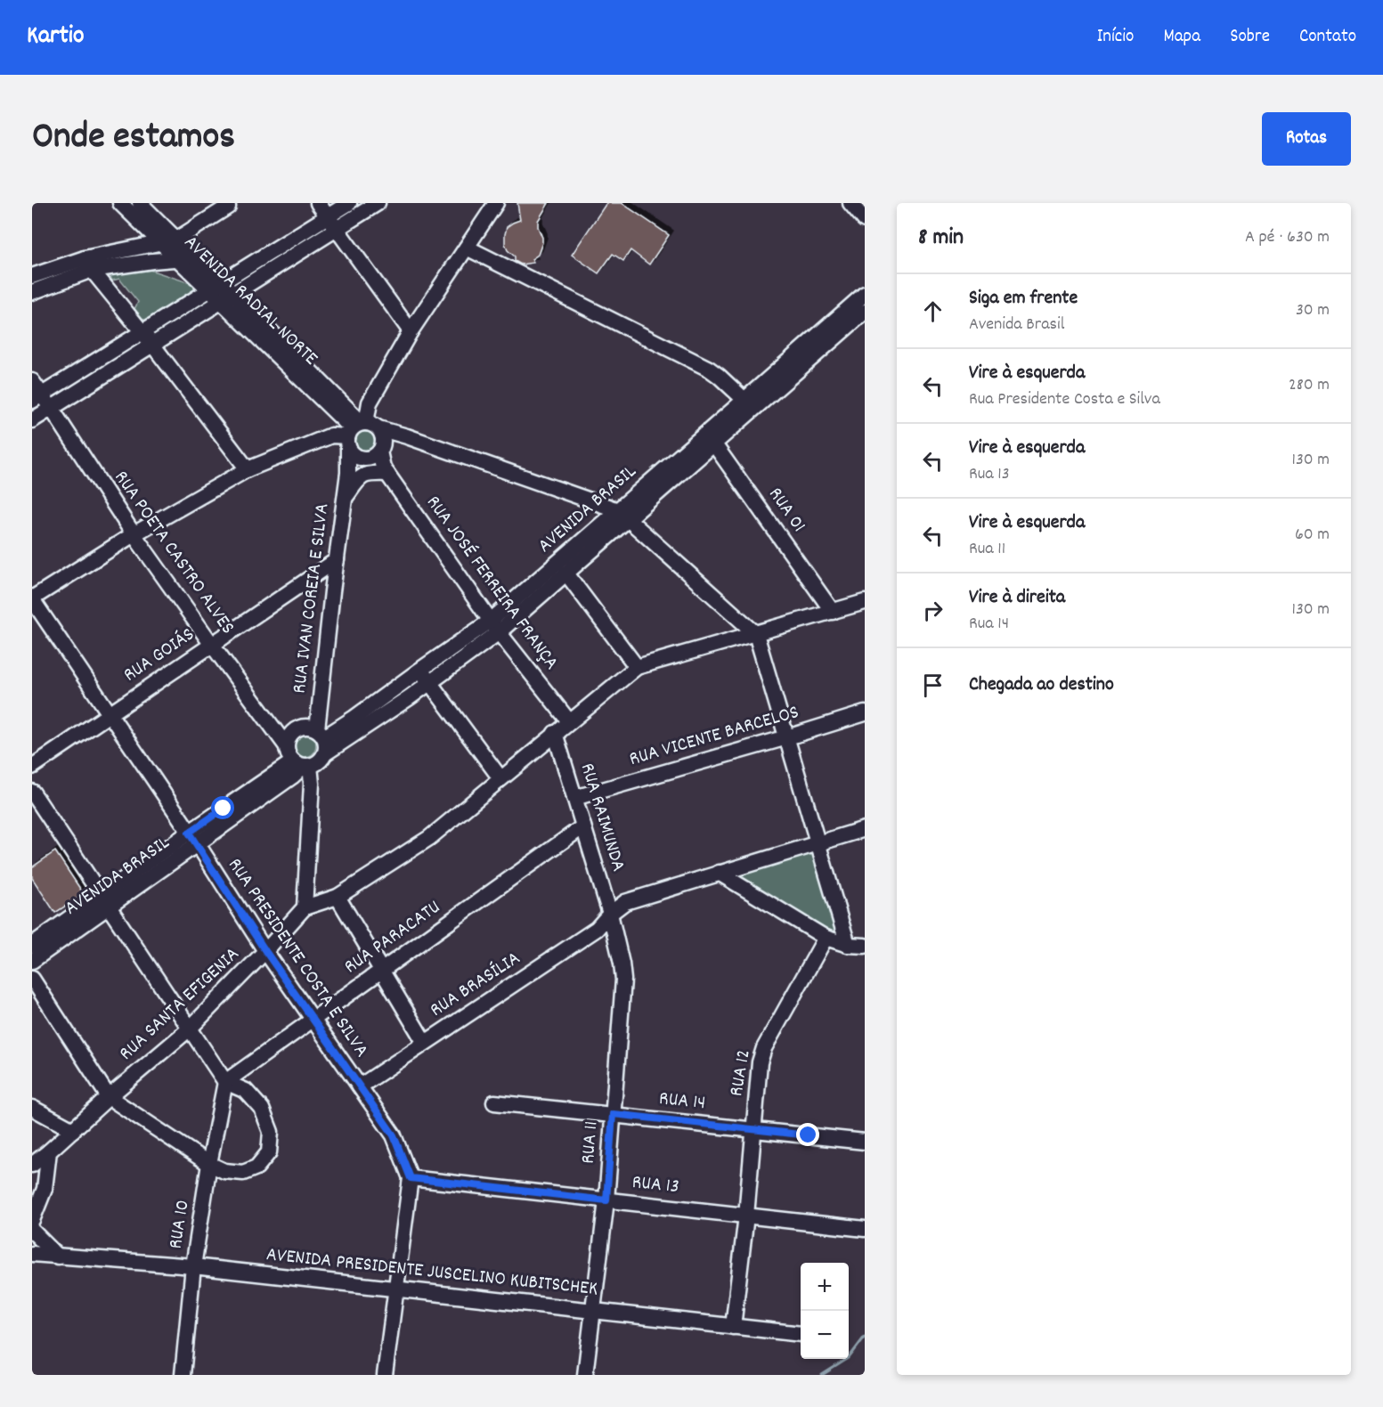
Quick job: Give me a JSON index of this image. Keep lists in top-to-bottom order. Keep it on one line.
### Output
{"streets":{"street":["AVENIDA RADIAL NORTE","AVENIDA BRASIL","RUA 01","RUA POETA CASTRO ALVES","RUA JOSÉ FERREIRA FRANÇA","RUA IVAN COREIA E SILVA","RUA GOIÁS","RUA VICENTE BARCELOS","RUA RAIMUNDA","RUA PARACATU","RUA PRESIDENTE COSTA E SILVA","RUA BRASÍLIA","RUA SANTA EFIGENIA","RUA 12","RUA 14","RUA 11","RUA 13","RUA 10","AVENIDA PRESIDENTE JUSCELINO KUBITSCHEK"]},"crossings":[["AVENIDA RADIAL NORTE","RUA JOSÉ FERREIRA FRANÇA"],["AVENIDA RADIAL NORTE","RUA IVAN COREIA E SILVA"],["AVENIDA BRASIL","RUA 01"],["AVENIDA BRASIL","RUA POETA CASTRO ALVES"],["AVENIDA BRASIL","RUA JOSÉ FERREIRA FRANÇA"],["AVENIDA BRASIL","RUA IVAN COREIA E SILVA"],["AVENIDA BRASIL","RUA PRESIDENTE COSTA E SILVA"],["RUA POETA CASTRO ALVES","RUA IVAN COREIA E SILVA"],["RUA POETA CASTRO ALVES","RUA GOIÁS"],["RUA IVAN COREIA E SILVA","RUA GOIÁS"],["RUA GOIÁS","RUA PRESIDENTE COSTA E SILVA"],["RUA VICENTE BARCELOS","RUA RAIMUNDA"],["RUA RAIMUNDA","RUA PARACATU"],["RUA RAIMUNDA","RUA BRASÍLIA"],["RUA RAIMUNDA","RUA 11"],["RUA PARACATU","RUA PRESIDENTE COSTA E SILVA"],["RUA PARACATU","RUA 10"],["RUA PRESIDENTE COSTA E SILVA","RUA BRASÍLIA"],["RUA PRESIDENTE COSTA E SILVA","RUA SANTA EFIGENIA"],["RUA PRESIDENTE COSTA E SILVA","RUA 13"],["RUA PRESIDENTE COSTA E SILVA","AVENIDA PRESIDENTE JUSCELINO KUBITSCHEK"],["RUA BRASÍLIA","RUA 11"],["RUA 12","RUA 14"],["RUA 12","RUA 13"],["RUA 12","AVENIDA PRESIDENTE JUSCELINO KUBITSCHEK"],["RUA 14","RUA 11"],["RUA 11","RUA 13"],["RUA 11","AVENIDA PRESIDENTE JUSCELINO KUBITSCHEK"],["RUA 10","AVENIDA PRESIDENTE JUSCELINO KUBITSCHEK"]],"page":{"header":"Kartio","nav":["Início","Mapa","Sobre","Contato"],"title":"Onde estamos","buttons":"Rotas","heading":["8 min","A pé · 630 m"],"list":[["Siga em frente","Avenida Brasil","30 m"],["Vire à esquerda","Rua Presidente Costa e Silva","280 m"],["Vire à esquerda","Rua 13","130 m"],["Vire à esquerda","Rua 11","60 m"],["Vire à direita","Rua 14","130 m"],"Chegada ao destino"],"map_buttons":["+","−"]}}
